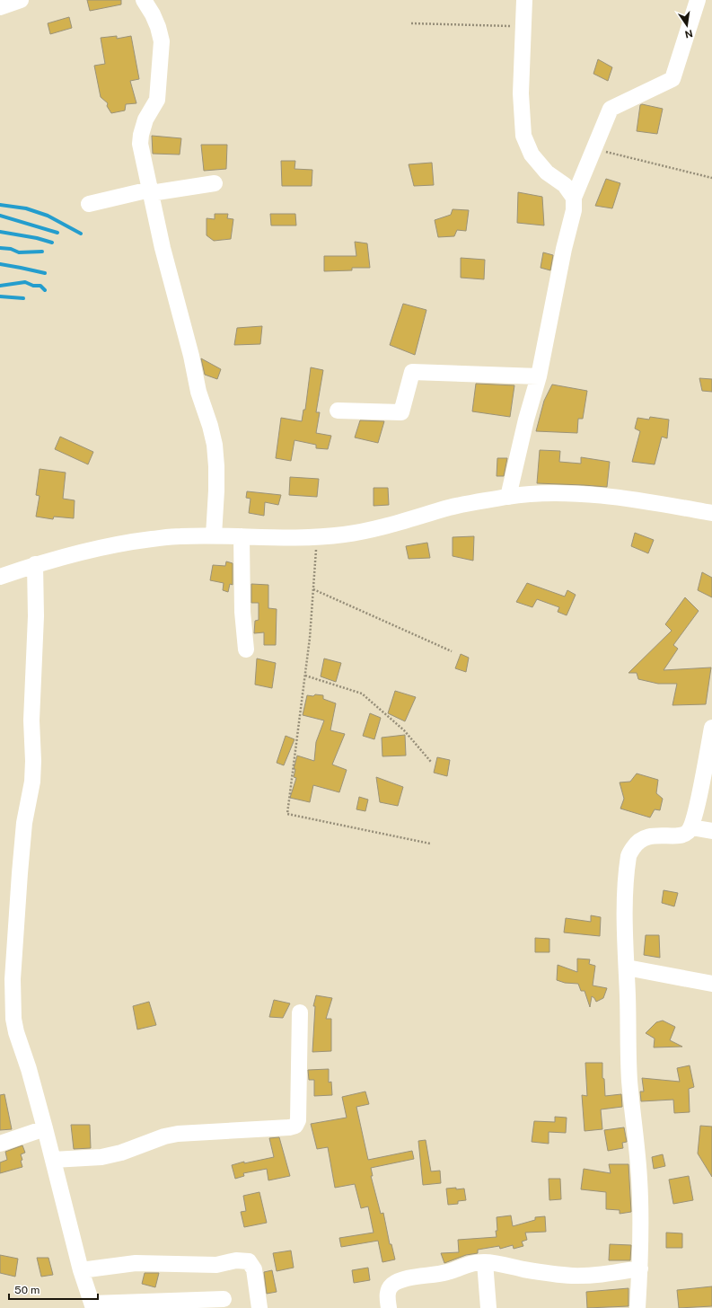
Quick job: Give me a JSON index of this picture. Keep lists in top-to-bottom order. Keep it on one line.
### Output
{"scale_bar":"50 m","north":"bottom"}
